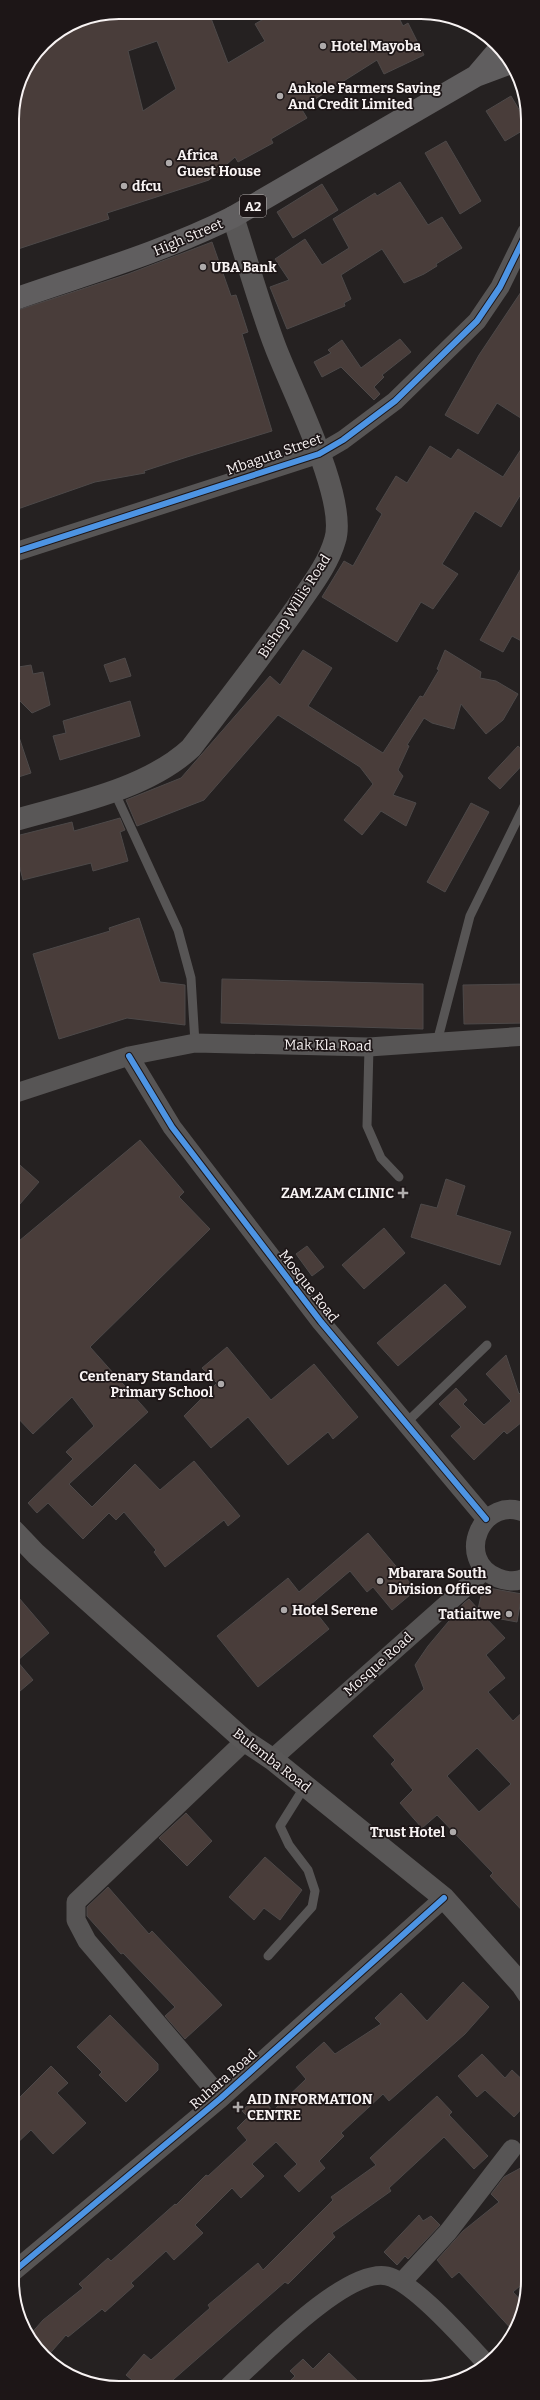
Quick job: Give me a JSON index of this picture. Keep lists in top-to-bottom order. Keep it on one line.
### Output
{"streets":{"main road":["A2","High Street","Bishop Willis Road","Bulemba Road"],"street":["Mbaguta Street","Mak Kla Road","Mosque Road","Ruhara Road"]},"crossings":[["High Street","Bishop Willis Road"],["Mbaguta Street","Bishop Willis Road"],["Mak Kla Road","Mosque Road"],["Mosque Road","Bulemba Road"],["Bulemba Road","Ruhara Road"]],"places":{"other":["Hotel Mayoba","Ankole Farmers Saving And Credit Limited","Africa Guest House","dfcu","UBA Bank","Centenary Standard Primary School","Mbarara South Division Offices","Hotel Serene","Tatiaitwe","Trust Hotel"],"health":["ZAM.ZAM CLINIC","AID INFORMATION CENTRE"]}}
